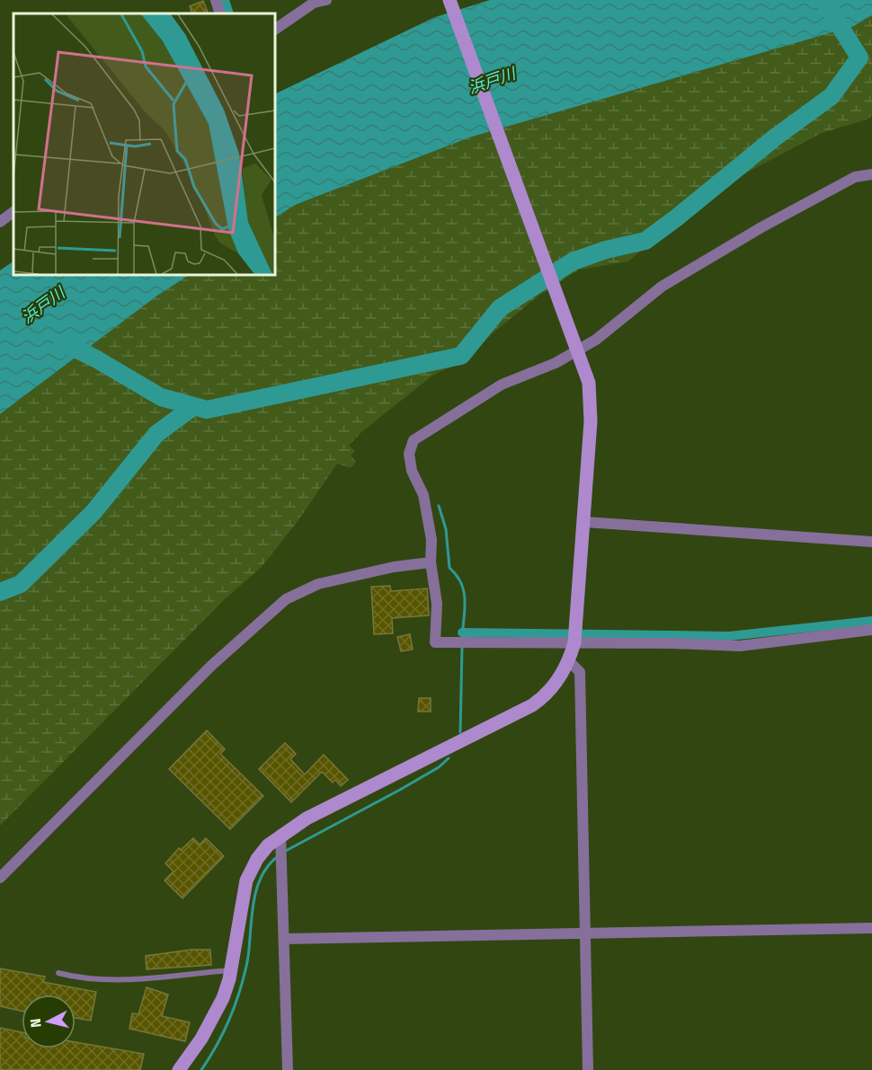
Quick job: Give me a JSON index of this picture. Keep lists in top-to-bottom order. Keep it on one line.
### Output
{"water":["浜戸川"],"north":"left"}
